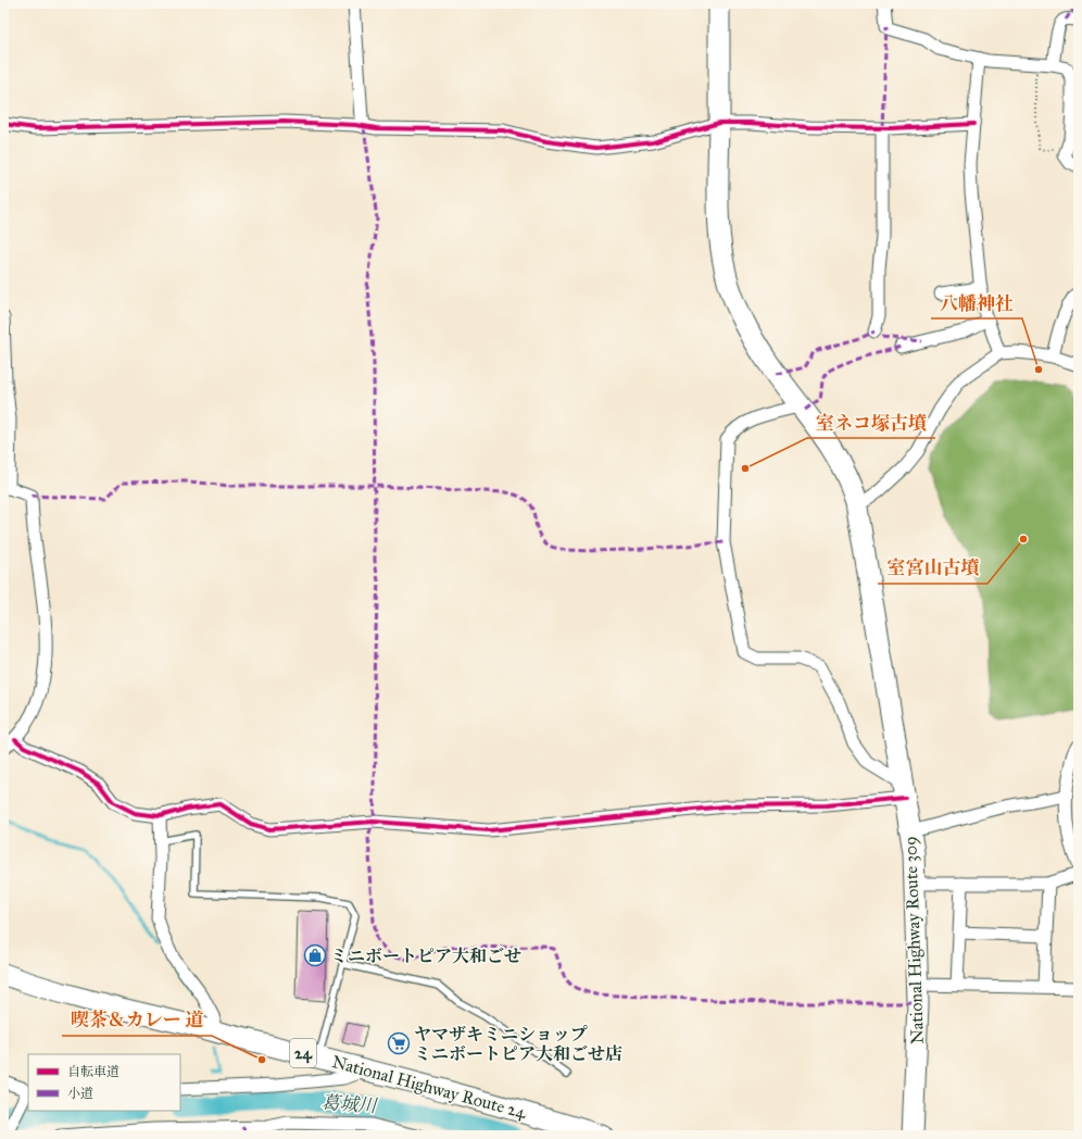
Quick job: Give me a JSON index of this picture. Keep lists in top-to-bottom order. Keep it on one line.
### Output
{"streets":{"highway":["National Highway Route 309","24","National Highway Route 24"]},"water":["葛城川"],"places":{"other":["八幡神社","室ネコ塚古墳","室宮山古墳","喫茶＆カレー 道"],"shop":["ミニボートピア大和ごせ"],"supermarket":["ヤマザキミニショップ ミニボートピア大和ごせ店"]},"legend":["自転車道","小道"]}
